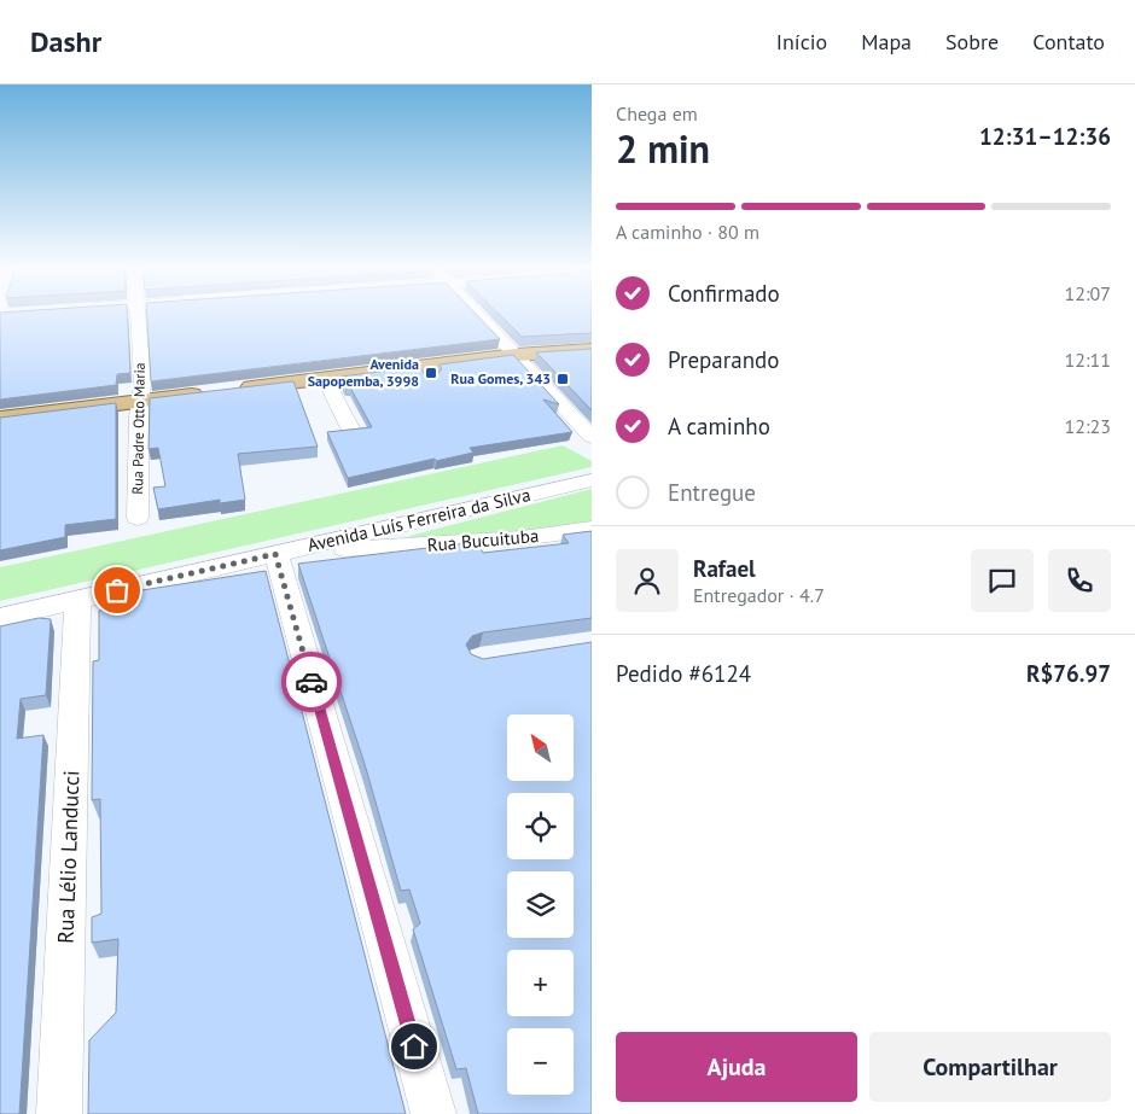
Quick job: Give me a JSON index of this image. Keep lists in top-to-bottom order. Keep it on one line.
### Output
{"streets":{"street":["Rua Padre Otto Maria","Avenida Luís Ferreira da Silva","Rua Bucuituba","Rua Lélio Landucci"]},"crossings":[["Avenida Luís Ferreira da Silva","Rua Bucuituba"],["Avenida Luís Ferreira da Silva","Rua Lélio Landucci"]],"places":{"transit":["Avenida Sapopemba, 3998","Rua Gomes, 343"]},"north":"top left","page":{"header":"Dashr","nav":["Início","Mapa","Sobre","Contato"],"heading":["2 min","Chega em","12:31–12:36"],"panel":["Rafael","Entregador · 4.7","Pedido #6124","R$76.97"],"bar":"A caminho · 80 m","list":[["Confirmado","12:07"],["Preparando","12:11"],["A caminho","12:23"],"Entregue"],"map_buttons":["+","−"],"buttons":["Ajuda","Compartilhar"]}}
